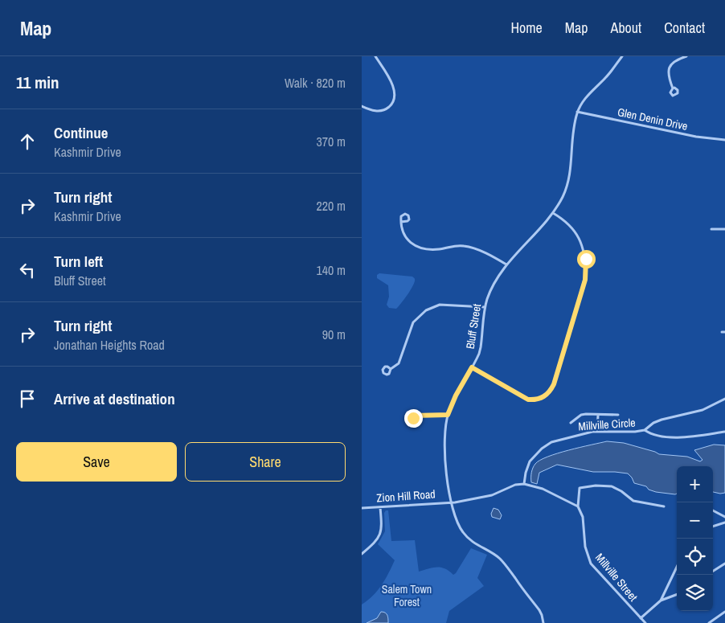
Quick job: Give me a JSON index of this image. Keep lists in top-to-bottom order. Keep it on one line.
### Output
{"streets":{"street":["Glen Denin Drive","Bluff Street","Millville Circle","Zion Hill Road","Millville Street"]},"crossings":[["Glen Denin Drive","Bluff Street"],["Bluff Street","Zion Hill Road"]],"parks":["Salem Town Forest"],"page":{"header":"Map","nav":["Home","Map","About","Contact"],"heading":["11 min","Walk · 820 m"],"list":[["Continue","Kashmir Drive","370 m"],["Turn right","Kashmir Drive","220 m"],["Turn left","Bluff Street","140 m"],["Turn right","Jonathan Heights Road","90 m"],"Arrive at destination"],"buttons":["Save","Share"],"map_buttons":["+","−"]}}
